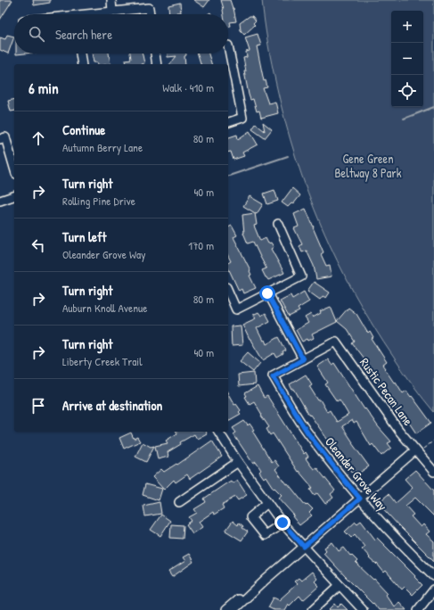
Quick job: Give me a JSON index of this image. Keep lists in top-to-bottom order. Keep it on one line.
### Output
{"streets":{"street":["Rustic Pecan Lane","Oleander Grove Way"]},"crossings":[["Rustic Pecan Lane","Oleander Grove Way"]],"parks":["Gene Green Beltway 8 Park"],"page":{"map_buttons":["+","−"],"search":"Search here","heading":["6 min","Walk · 410 m"],"list":[["Continue","Autumn Berry Lane","80 m"],["Turn right","Rolling Pine Drive","40 m"],["Turn left","Oleander Grove Way","170 m"],["Turn right","Auburn Knoll Avenue","80 m"],["Turn right","Liberty Creek Trail","40 m"],"Arrive at destination"]}}
